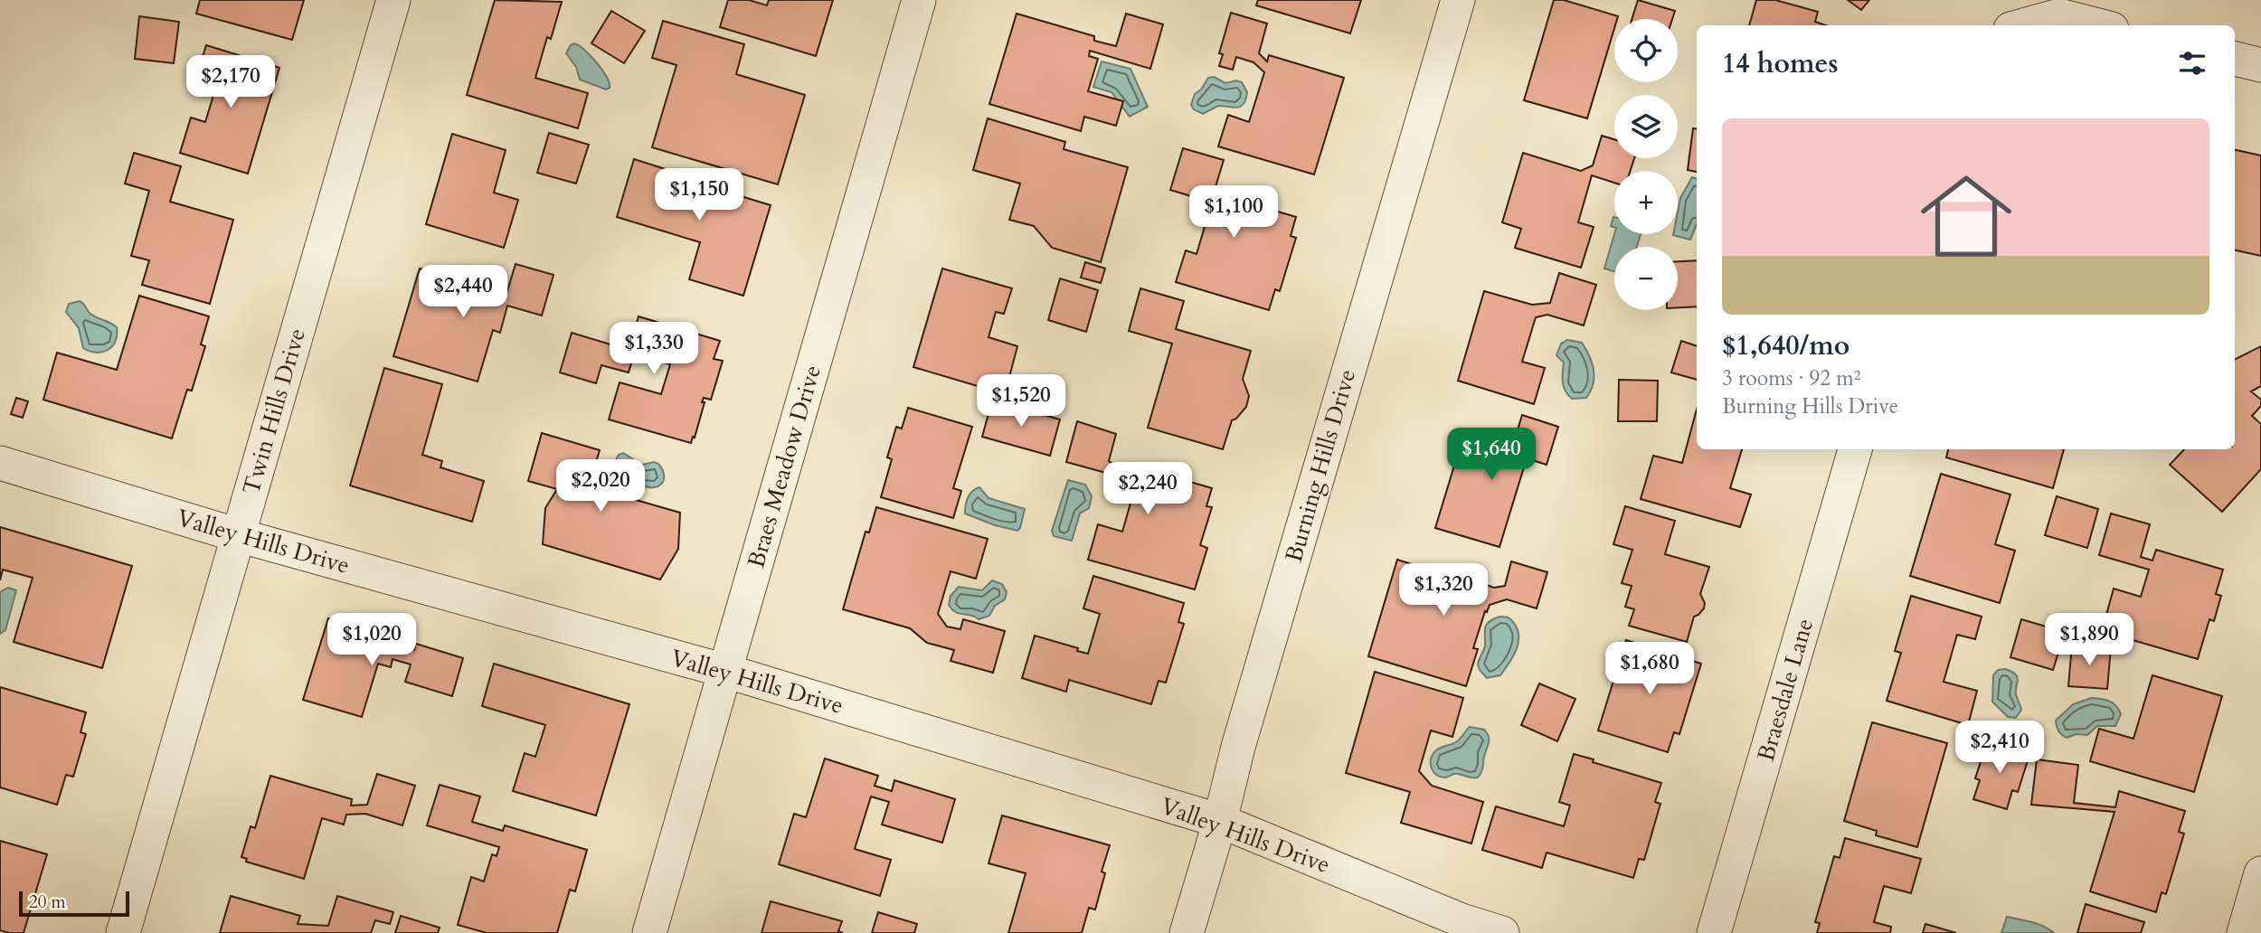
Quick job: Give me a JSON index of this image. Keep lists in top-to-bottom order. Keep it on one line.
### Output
{"streets":{"street":["Twin Hills Drive","Burning Hills Drive","Braes Meadow Drive","Valley Hills Drive","Braesdale Lane"]},"crossings":[["Twin Hills Drive","Valley Hills Drive"],["Burning Hills Drive","Valley Hills Drive"],["Braes Meadow Drive","Valley Hills Drive"]],"scale_bar":"20 m","page":{"map_buttons":["+","−"],"heading":"14 homes","price":["$2,170","$1,150","$1,100","$2,440","$1,330","$1,520","$1,640","$2,020","$2,240","$1,320","$1,020","$1,890","$1,680","$2,410"],"list":[{"name":"$1,640/mo","note":"3 rooms · 92 m² · Burning Hills Drive"}],"scale":"20 m"}}
